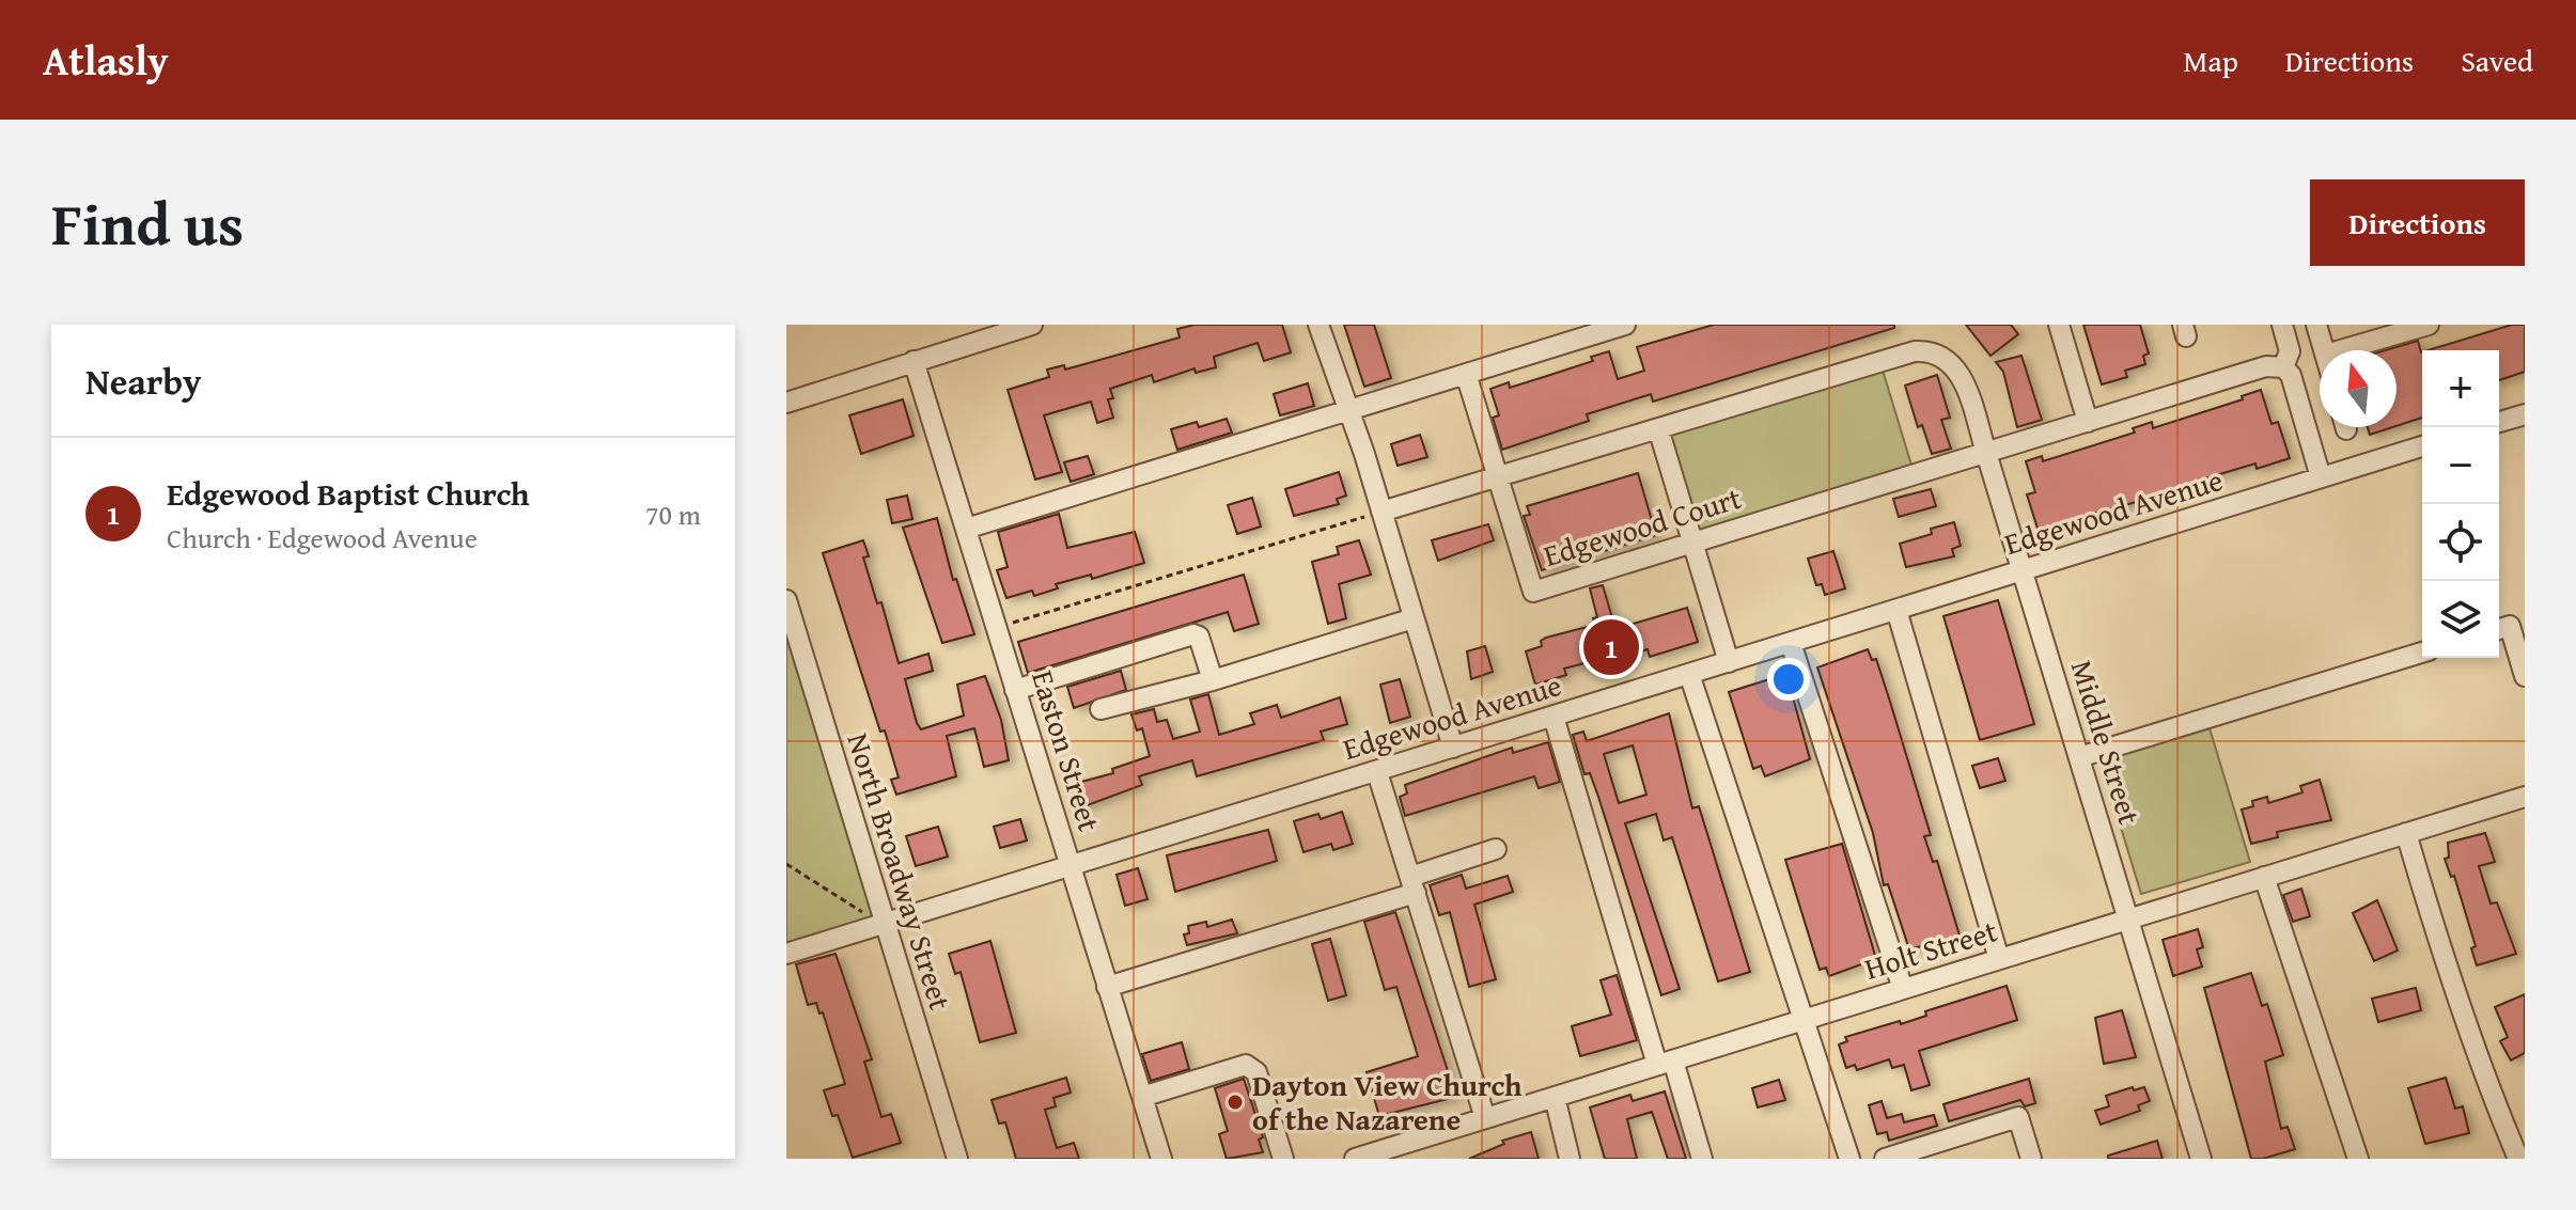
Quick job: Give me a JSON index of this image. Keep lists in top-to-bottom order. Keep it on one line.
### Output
{"streets":{"street":["Edgewood Avenue","Edgewood Court","Middle Street","Easton Street","North Broadway Street","Holt Street"]},"crossings":[["Edgewood Avenue","Middle Street"],["Edgewood Avenue","Easton Street"],["Edgewood Avenue","North Broadway Street"],["Edgewood Court","Middle Street"],["Middle Street","Holt Street"]],"places":["Dayton View Church of the Nazarene"],"north":"top","page":{"header":"Atlasly","nav":["Map","Directions","Saved"],"title":"Find us","buttons":"Directions","heading":"Nearby","map_buttons":["+","−"],"list":[{"mark":"1","name":"Edgewood Baptist Church","note":"Church · Edgewood Avenue","value":"70 m"}],"pins":"1"}}
